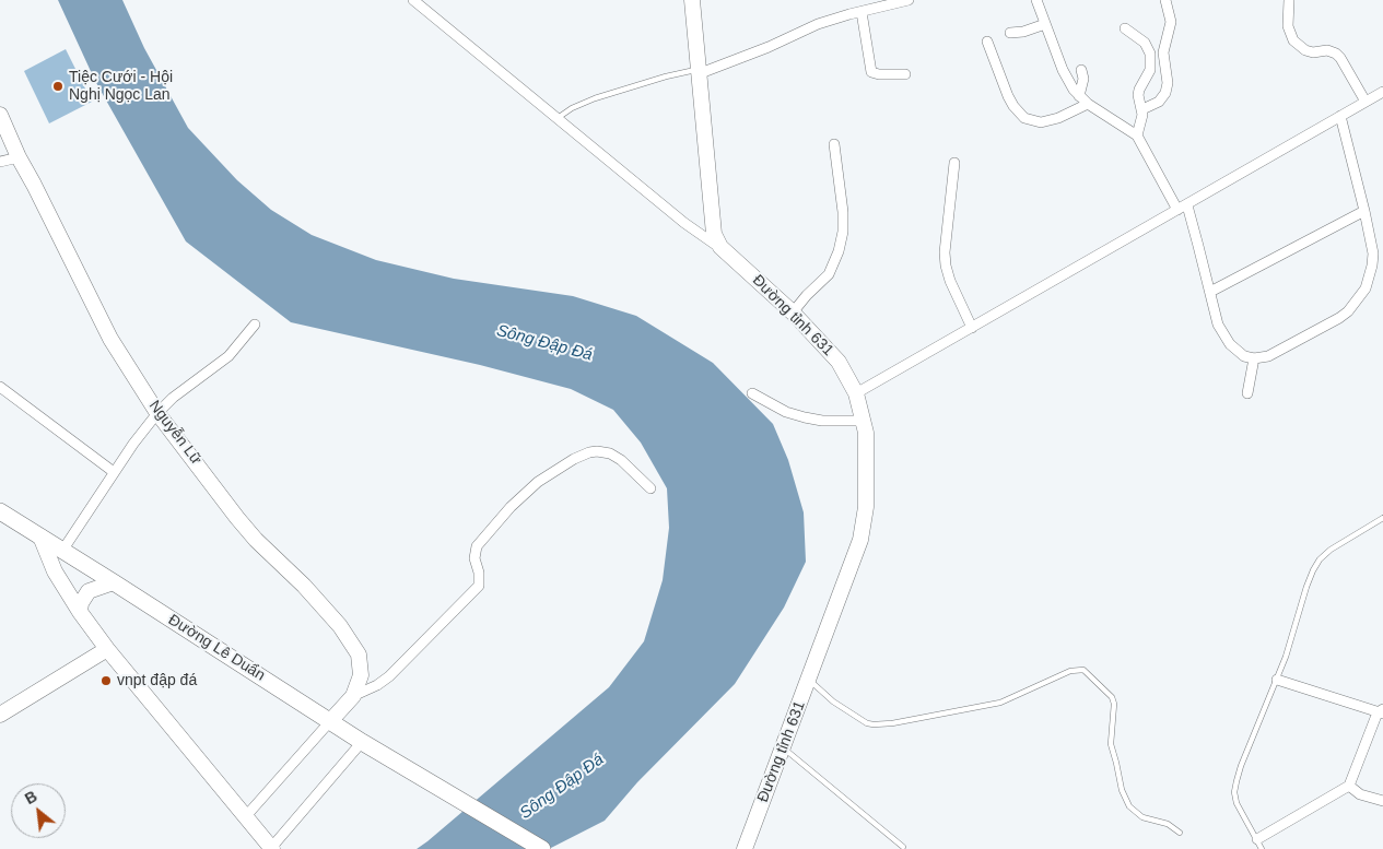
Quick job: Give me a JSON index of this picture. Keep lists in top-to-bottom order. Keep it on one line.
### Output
{"streets":{"main road":["Đường Lê Duẩn"],"street":["Đường tỉnh 631","Nguyễn Lữ"]},"crossings":[["Nguyễn Lữ","Đường Lê Duẩn"]],"water":["Sông Đập Đá"],"places":["Tiệc Cưới - Hội Nghị Ngọc Lan","vnpt đập đá"],"north":"top left"}
